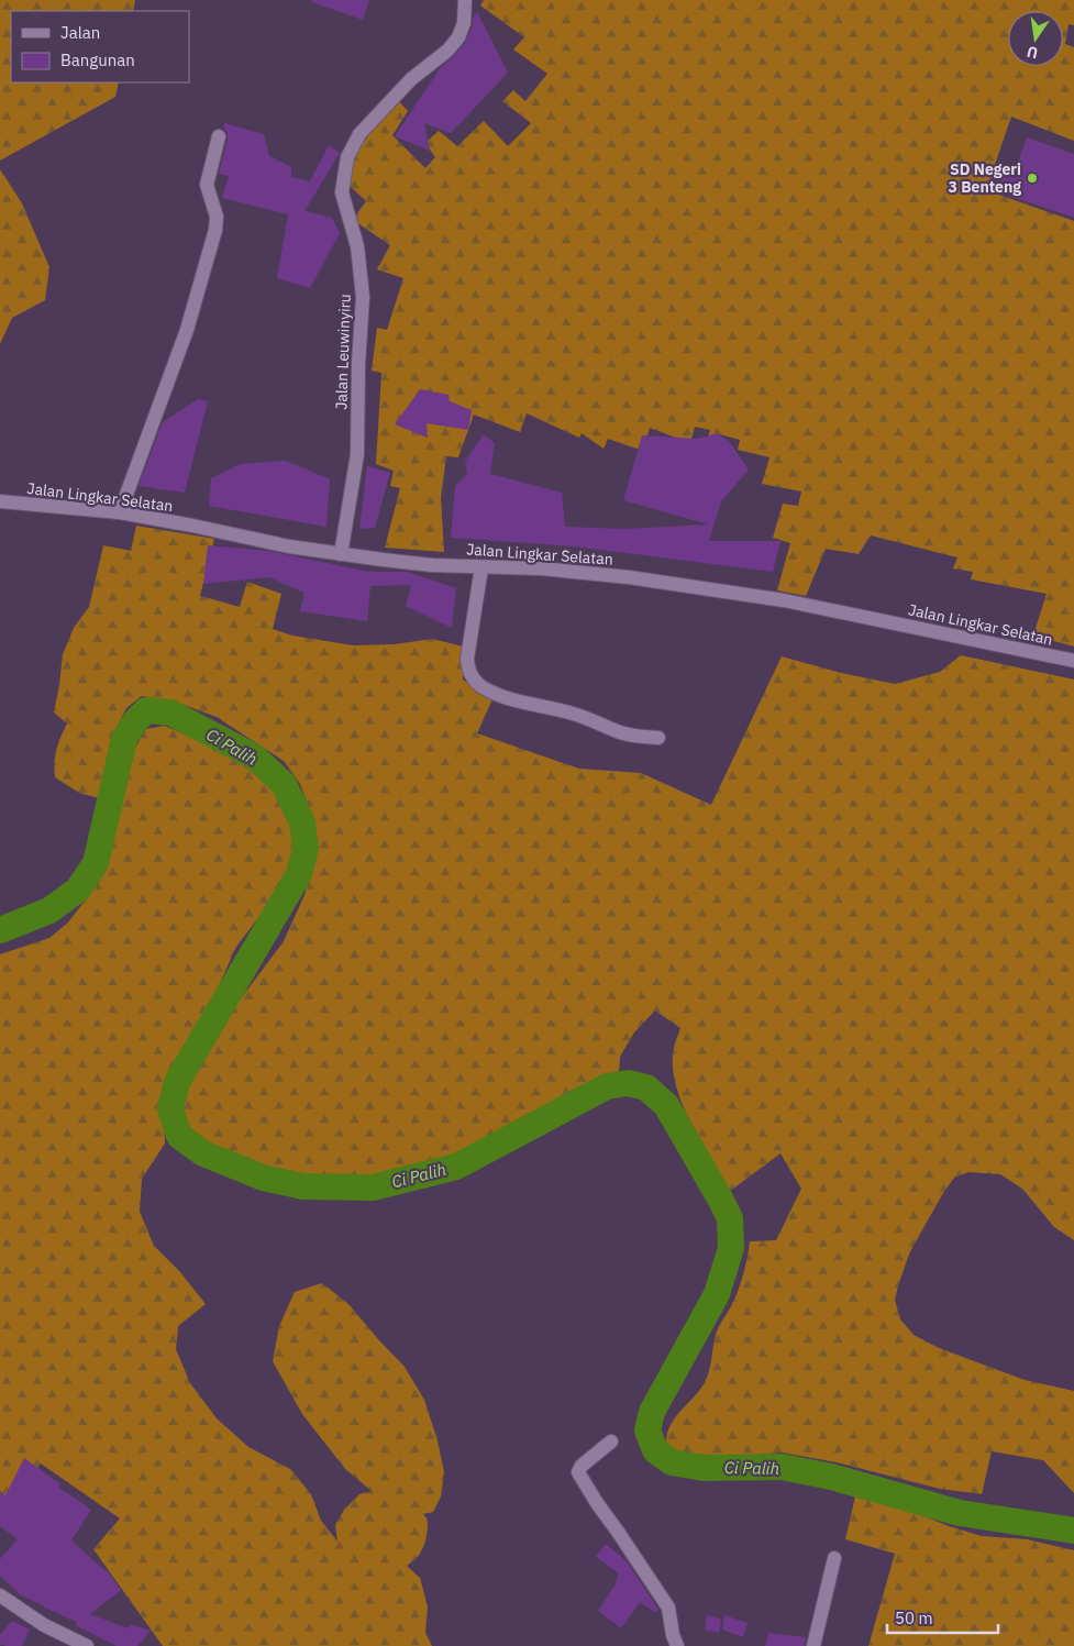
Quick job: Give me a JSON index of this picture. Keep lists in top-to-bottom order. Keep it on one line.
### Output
{"streets":{"street":["Jalan Leuwinyiru","Jalan Lingkar Selatan"]},"crossings":[["Jalan Leuwinyiru","Jalan Lingkar Selatan"]],"water":["Ci Palih"],"places":["SD Negeri 3 Benteng"],"legend":["Jalan","Bangunan"],"scale_bar":"50 m","north":"bottom"}
